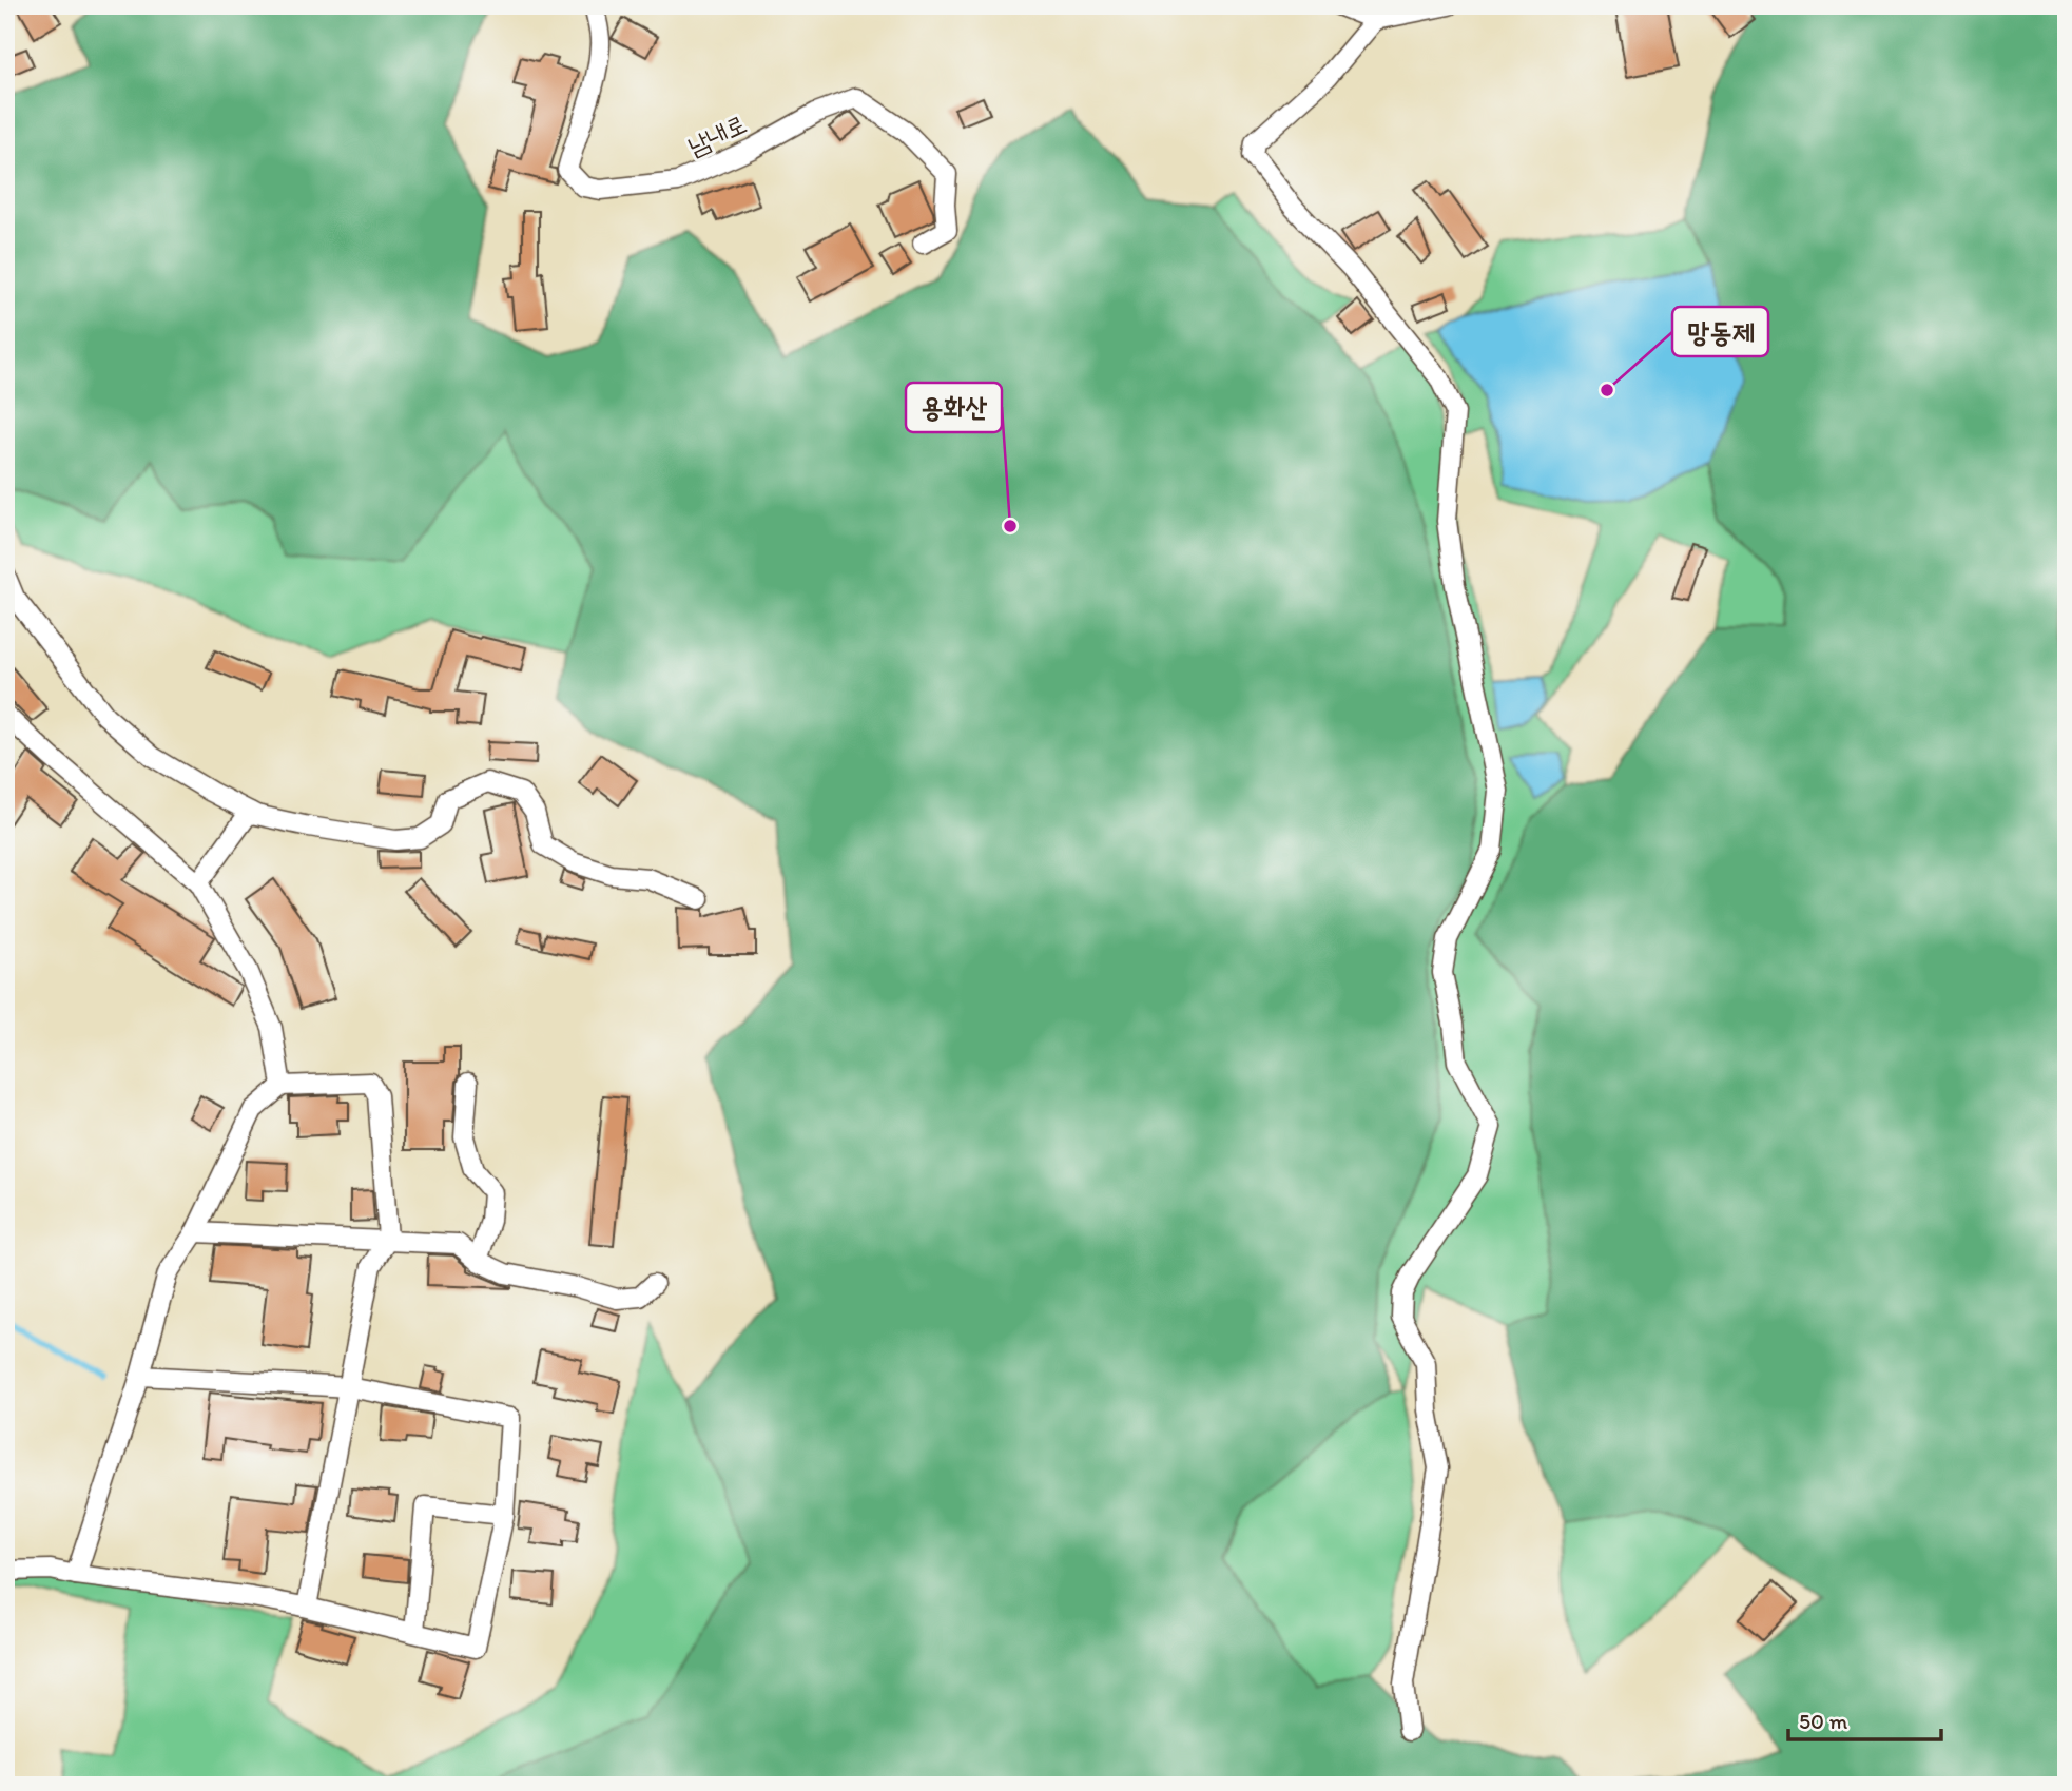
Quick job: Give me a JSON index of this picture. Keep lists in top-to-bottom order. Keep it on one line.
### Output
{"streets":{"street":["남내로"]},"places":["망동제","용화산"],"scale_bar":"50 m"}
